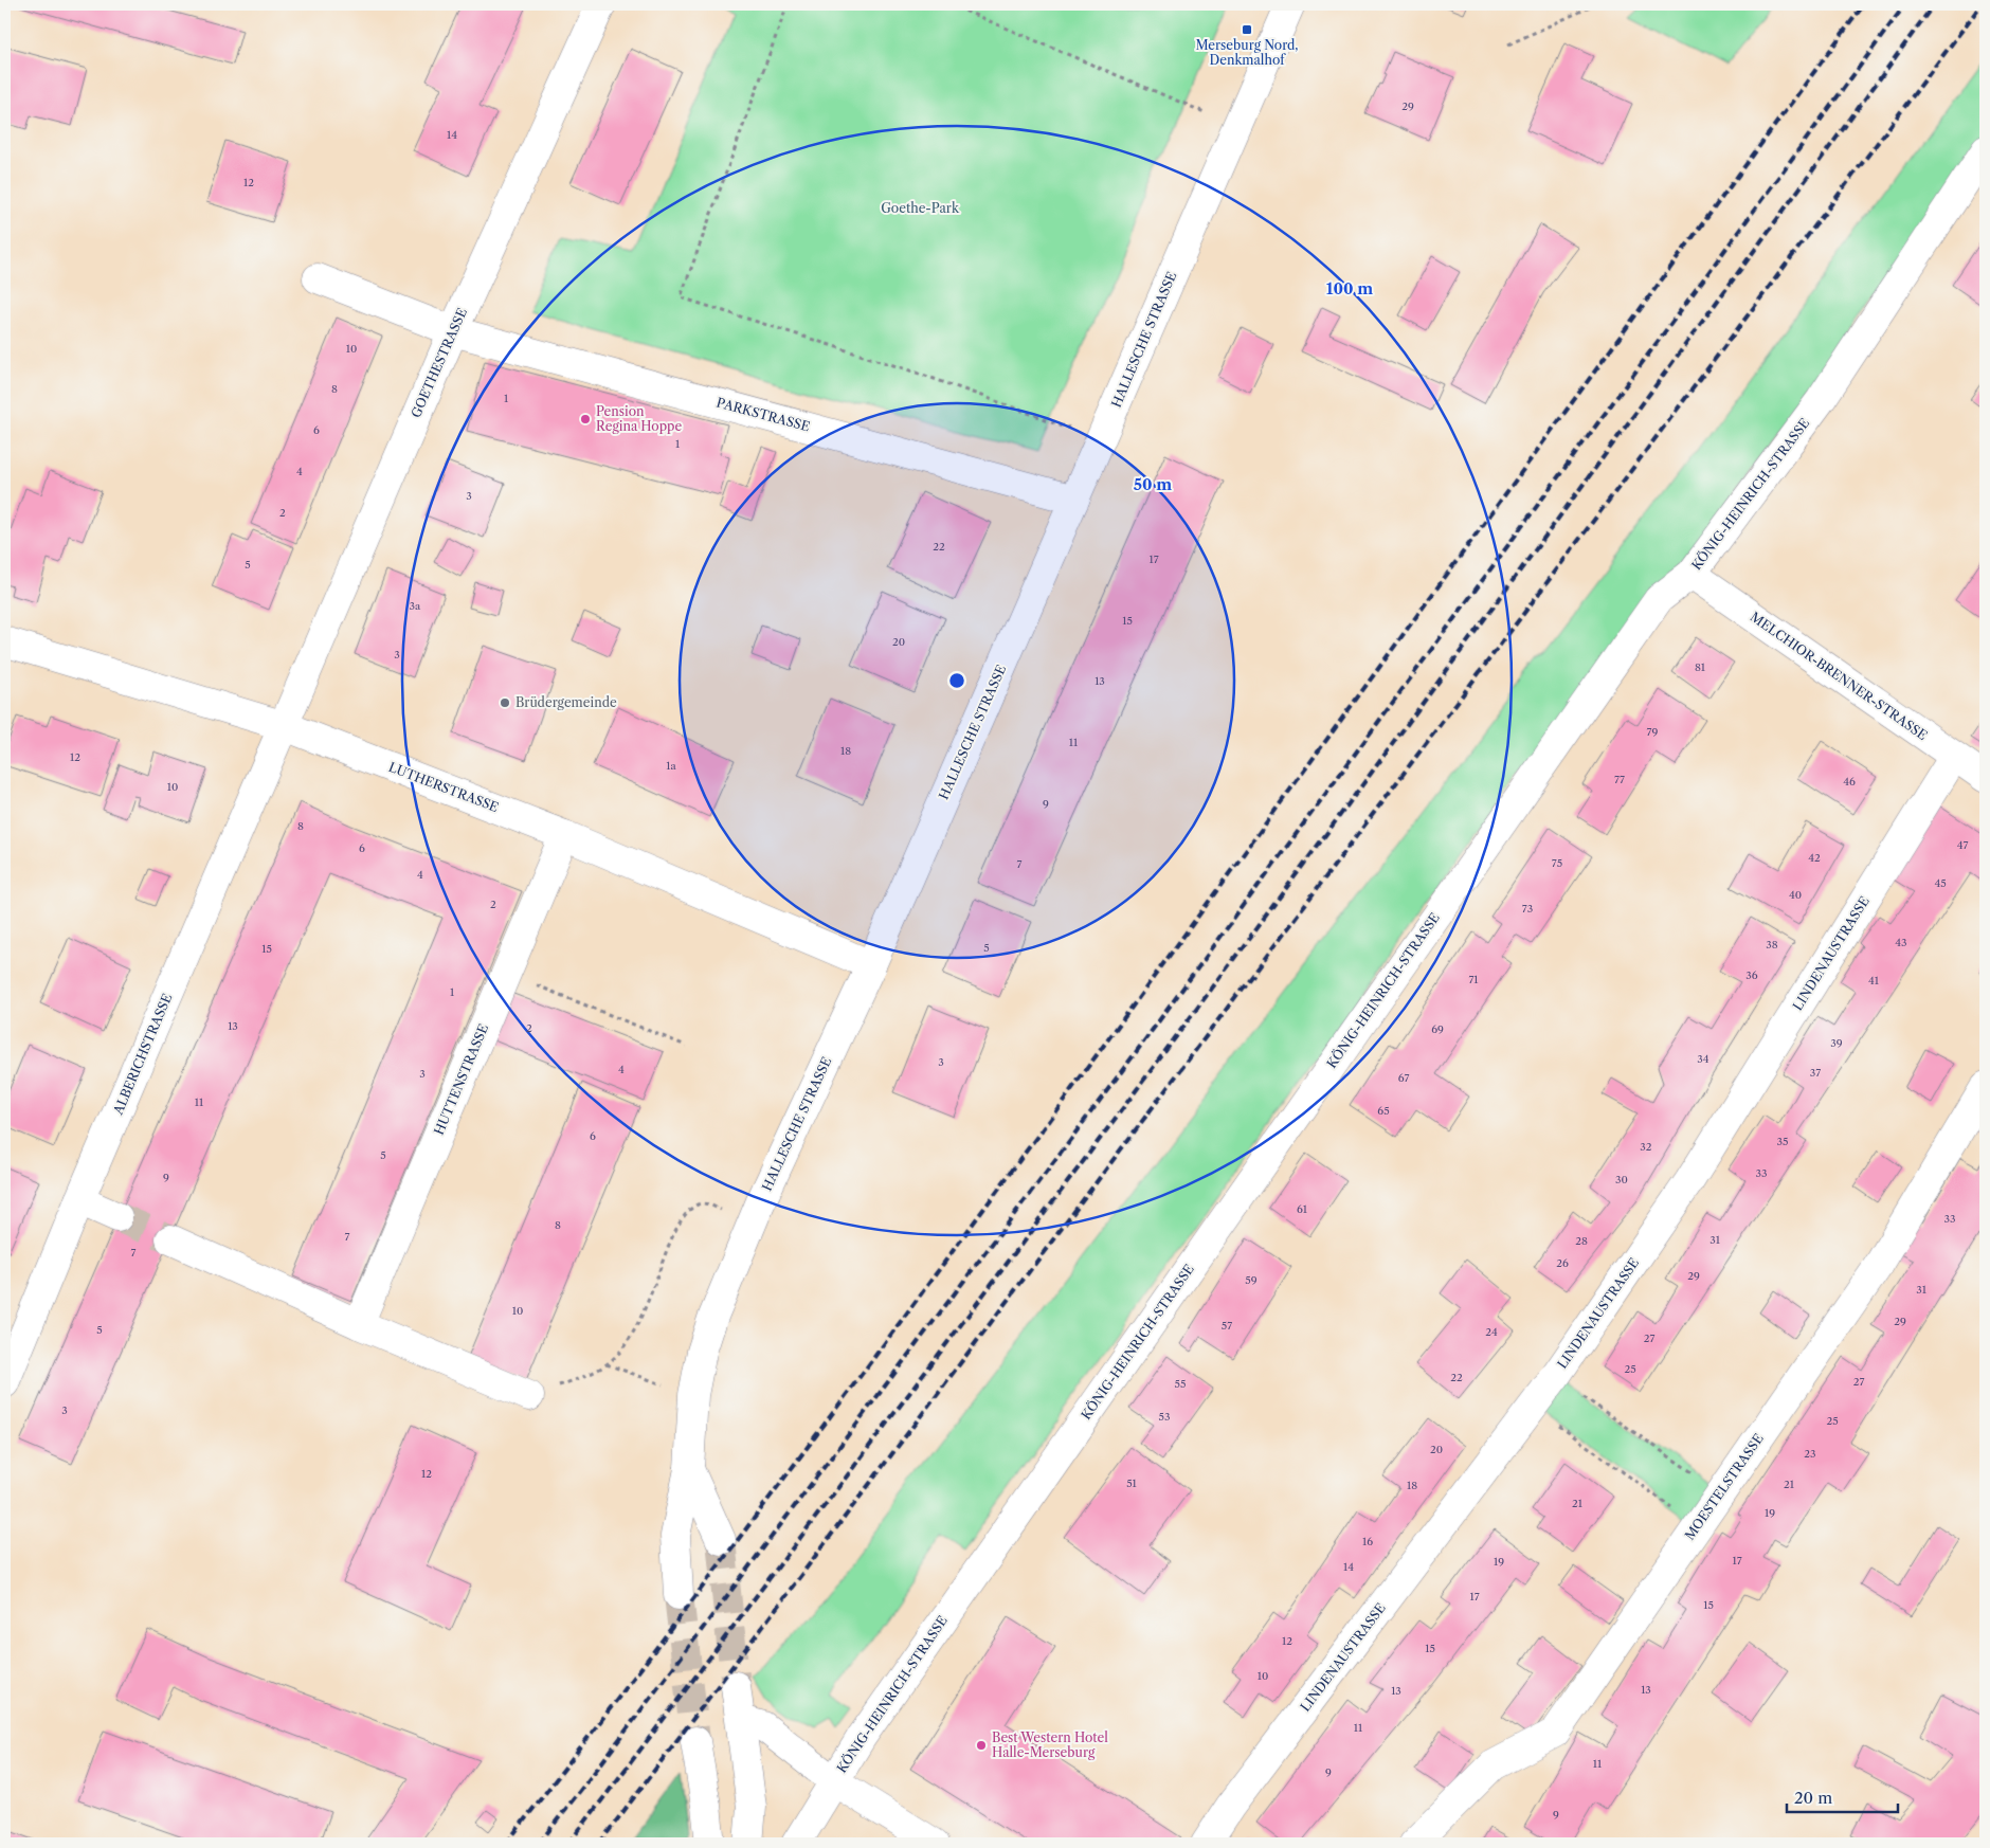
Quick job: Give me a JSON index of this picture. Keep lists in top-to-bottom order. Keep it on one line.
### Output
{"streets":{"street":["HALLESCHE STRASSE","GOETHESTRASSE","PARKSTRASSE","KÖNIG-HEINRICH-STRASSE","MELCHIOR-BRENNER-STRASSE","LUTHERSTRASSE","LINDENAUSTRASSE","ALBERICHSTRASSE","HUTTENSTRASSE","MOESTELSTRASSE"]},"crossings":[["HALLESCHE STRASSE","PARKSTRASSE"],["HALLESCHE STRASSE","LUTHERSTRASSE"],["GOETHESTRASSE","PARKSTRASSE"],["GOETHESTRASSE","LUTHERSTRASSE"],["GOETHESTRASSE","ALBERICHSTRASSE"],["KÖNIG-HEINRICH-STRASSE","MELCHIOR-BRENNER-STRASSE"],["MELCHIOR-BRENNER-STRASSE","LINDENAUSTRASSE"],["LUTHERSTRASSE","ALBERICHSTRASSE"],["LUTHERSTRASSE","HUTTENSTRASSE"]],"parks":["Goethe-Park"],"places":{"transit":["Merseburg Nord, Denkmalhof"],"other":["Pension Regina Hoppe","Brüdergemeinde","Best Western Hotel Halle-Merseburg"]},"house_numbers":["29","14","12","10","8","1","6","1","4","3","2","22","17","5","3a","15","20","3","81","13","79","11","18","12","1a","77","46","10","9","8","47","6","42","75","7","4","45","40","2","73","43","38","5","15","36","71","41","1","13","2","69","39","34","3","4","37","3","67","11","65","6","35","32","5","33","9","30","61","33","8","7","31","28","7","26","29","59","31","10","29","57","5","24","27","25","22","27","55","3","53","25","20","23","12","51","21","18","21","19","16","17","19","14","17","15","12","15","10","13","13","11","11","9","9"],"scale_bar":"20 m","rings":["100 m","50 m"]}
